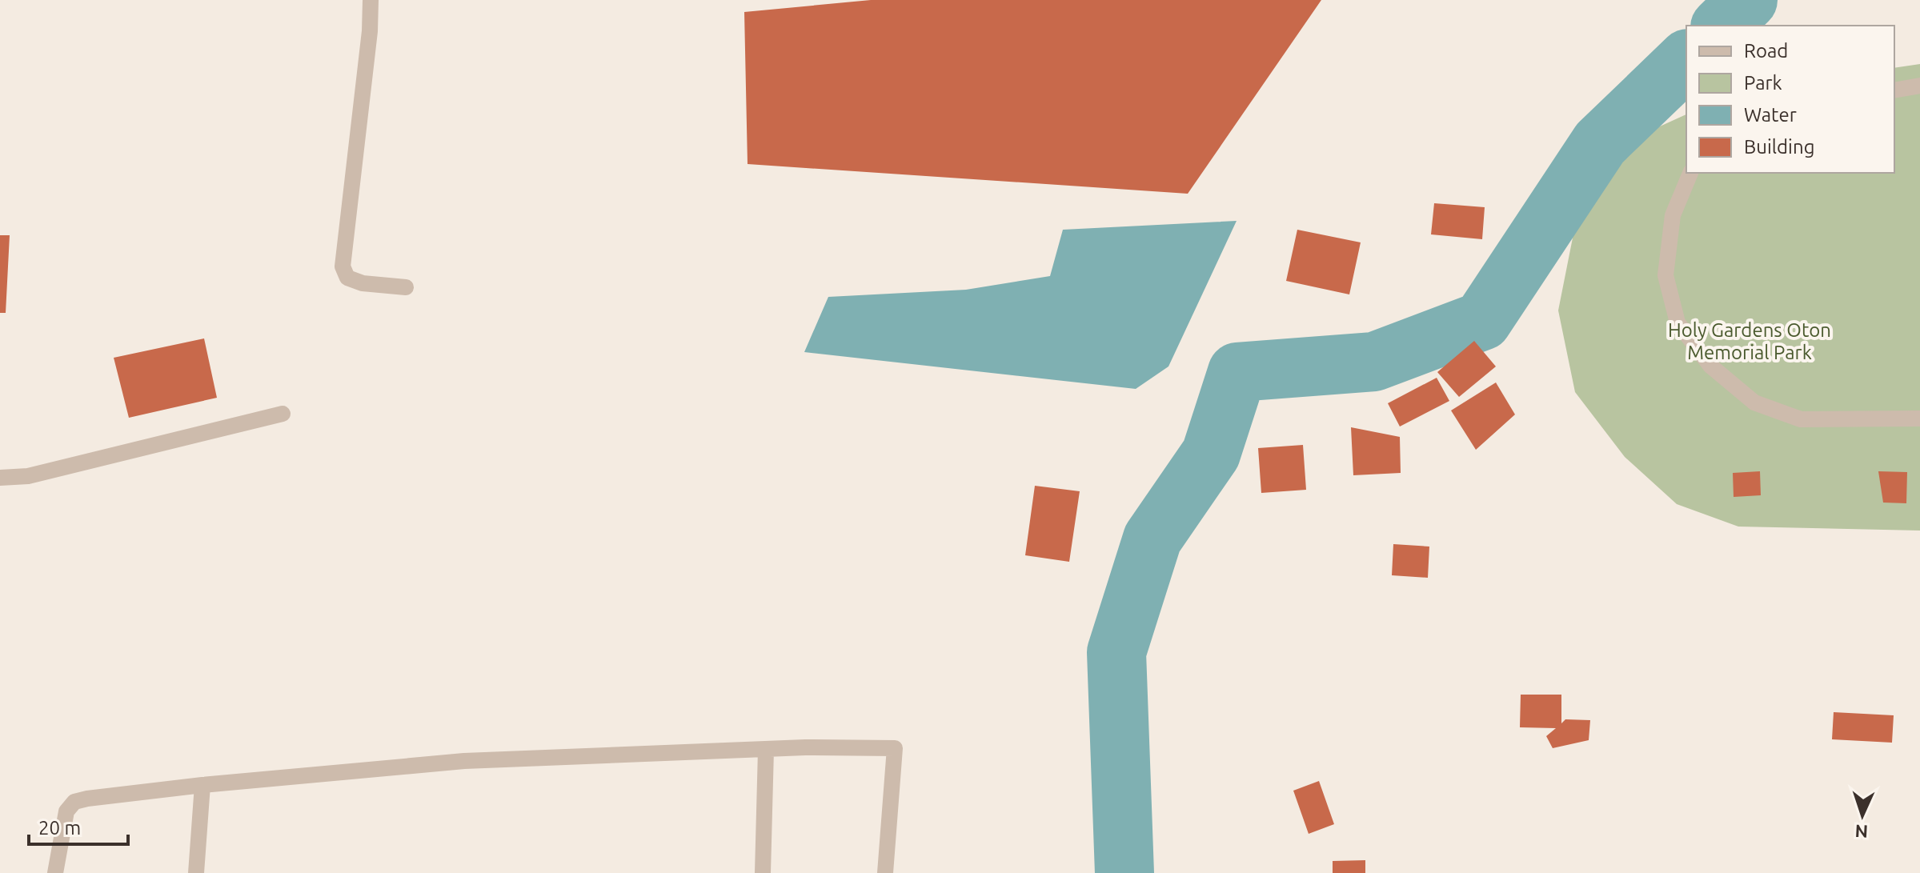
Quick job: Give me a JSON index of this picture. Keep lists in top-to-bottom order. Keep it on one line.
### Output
{"parks":["Holy Gardens Oton Memorial Park"],"legend":["Road","Park","Water","Building"],"scale_bar":"20 m","north":"bottom"}
